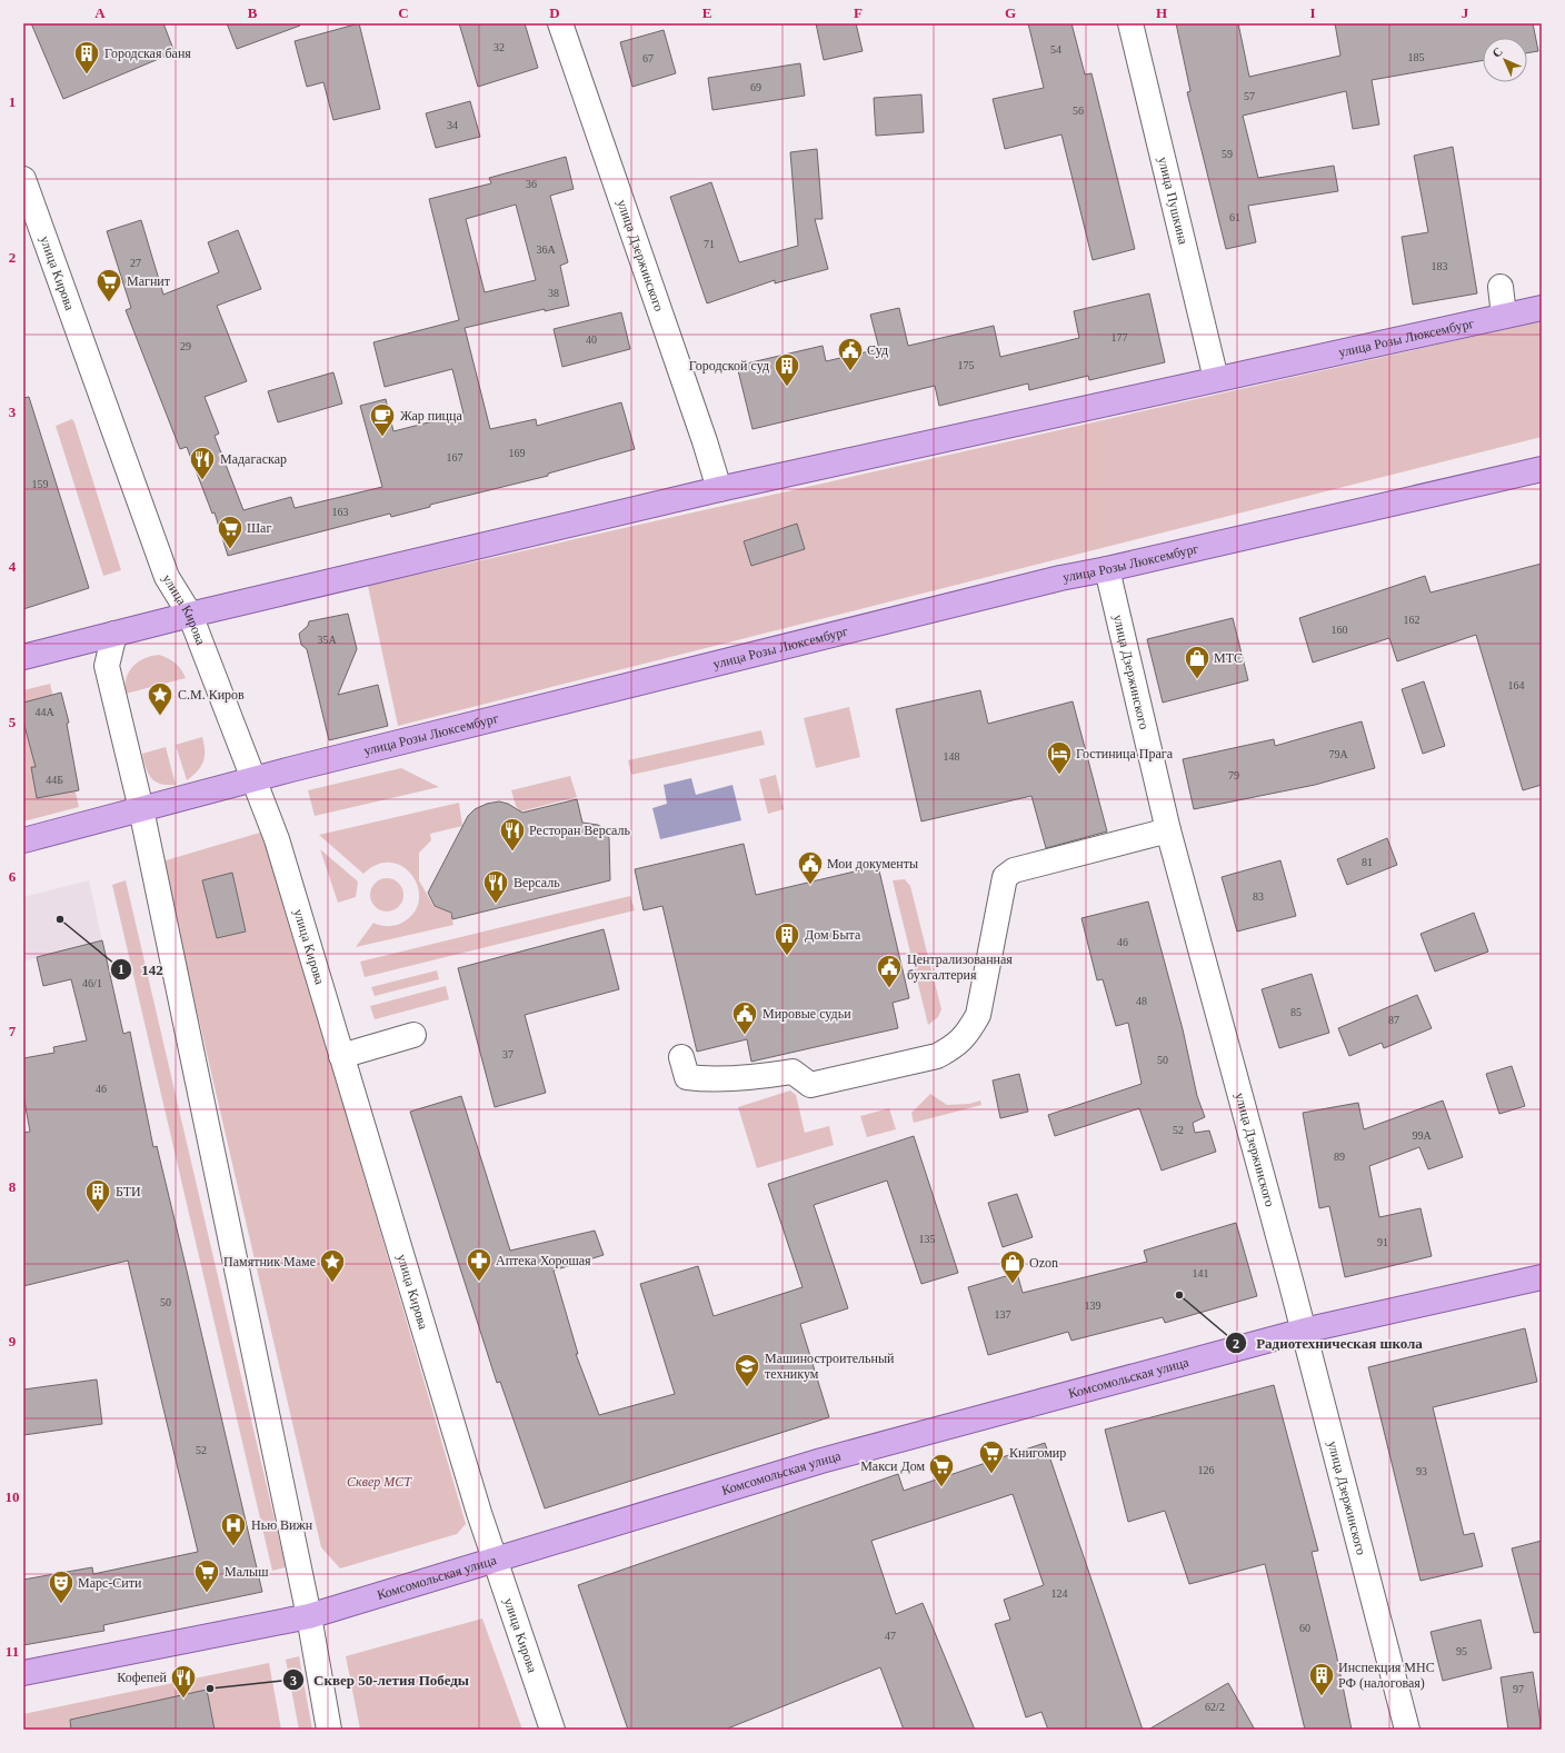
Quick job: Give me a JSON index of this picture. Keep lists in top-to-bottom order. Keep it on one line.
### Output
{"streets":{"main road":["улица Розы Люксембург","Комсомольская улица"],"street":["улица Пушкина","улица Дзержинского","улица Кирова"]},"crossings":[["улица Пушкина","улица Розы Люксембург"],["улица Дзержинского","улица Розы Люксембург"],["улица Дзержинского","Комсомольская улица"],["улица Кирова","улица Розы Люксембург"],["улица Кирова","Комсомольская улица"]],"parks":["Сквер МСТ"],"places":{"building":["Городская баня","Городской суд","Дом Быта","БТИ","Инспекция МНС РФ (налоговая)"],"supermarket":["Магнит","Шаг","Книгомир","Макси Дом","Малыш"],"public building":["Суд","Мои документы","Централизованная бухгалтерия","Мировые судьи"],"cafe":["Жар пицца"],"restaurant":["Мадагаскар","Ресторан Версаль","Версаль","Кофепей"],"shop":["МТС","Ozon"],"place":["С.М. Киров","Памятник Маме"],"hotel":["Гостиница Прага"],"other":["142","Радиотехническая школа","Сквер 50-летия Победы"],"pharmacy":["Аптека Хорошая"],"school or university":["Машиностроительный техникум"],"hospital":["Нью Вижн"],"theatre":["Марс-Сити"]},"house_numbers":["32","54","185","67","69","57","56","34","59","36","61","71","36А","27","183","38","177","40","29","175","169","167","159","163","162","160","35А","164","44А","79А","148","79","44Б","81","83","46","46/1","48","85","87","37","50","46","52","99А","89","135","91","141","50","139","137","52","126","93","124","60","47","95","97","62/2"],"north":"top left","grid":{"columns":["A","B","C","D","E","F","G","H","I","J"],"rows":["1","2","3","4","5","6","7","8","9","10","11"]}}
